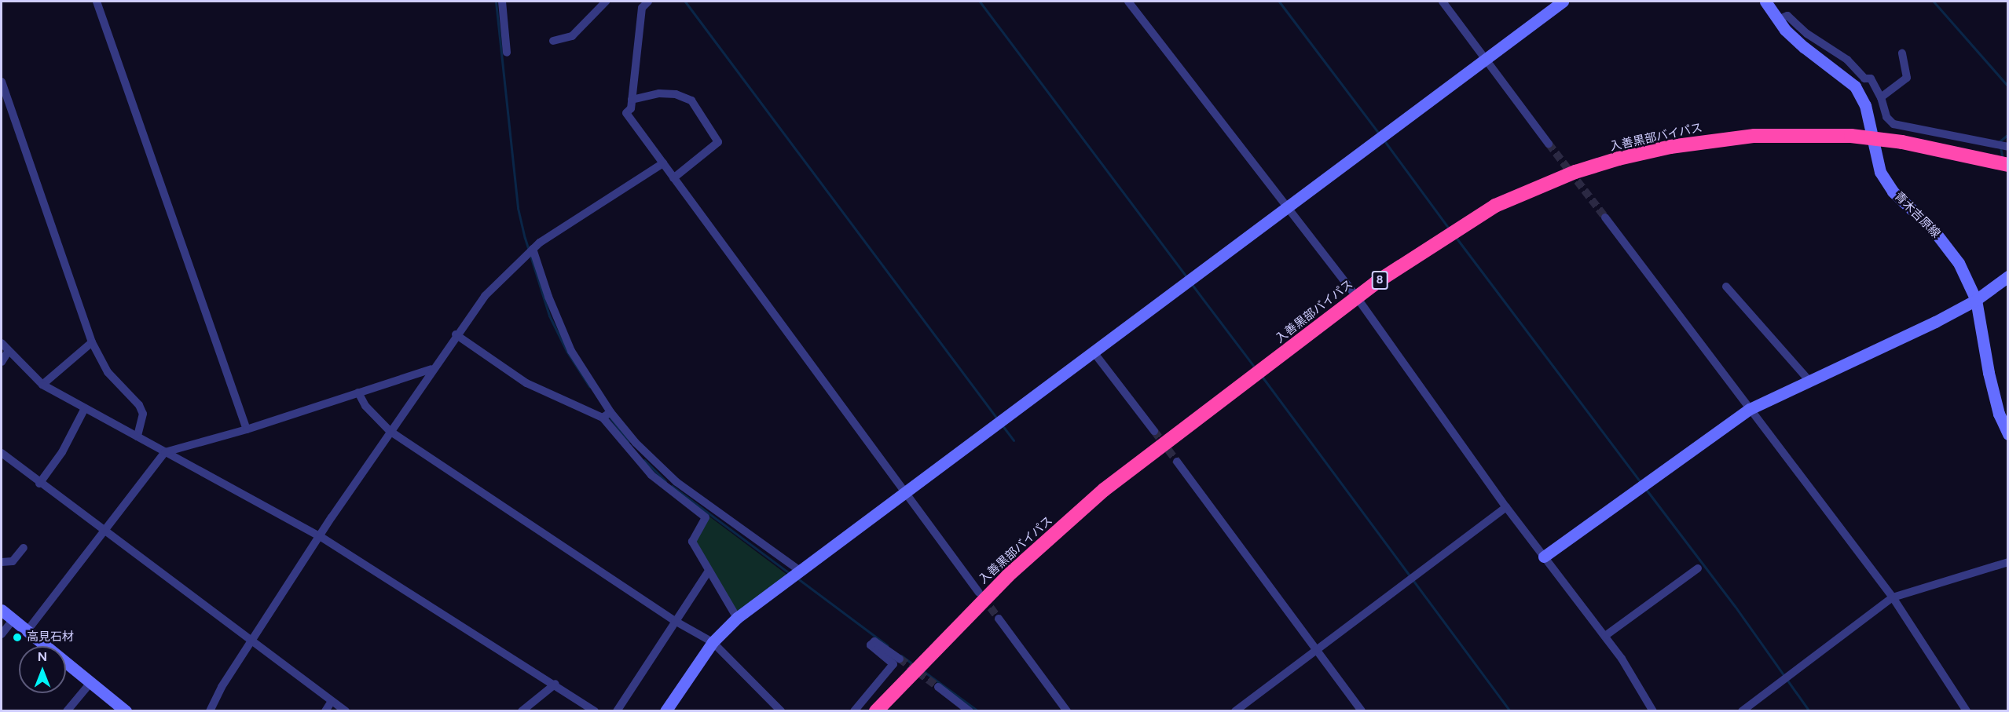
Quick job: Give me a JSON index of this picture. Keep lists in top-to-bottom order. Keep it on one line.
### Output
{"streets":{"highway":["入善黒部バイパス","8"],"street":["青木吉原線"]},"crossings":[["入善黒部バイパス","青木吉原線"]],"places":["高見石材"],"north":"top"}
